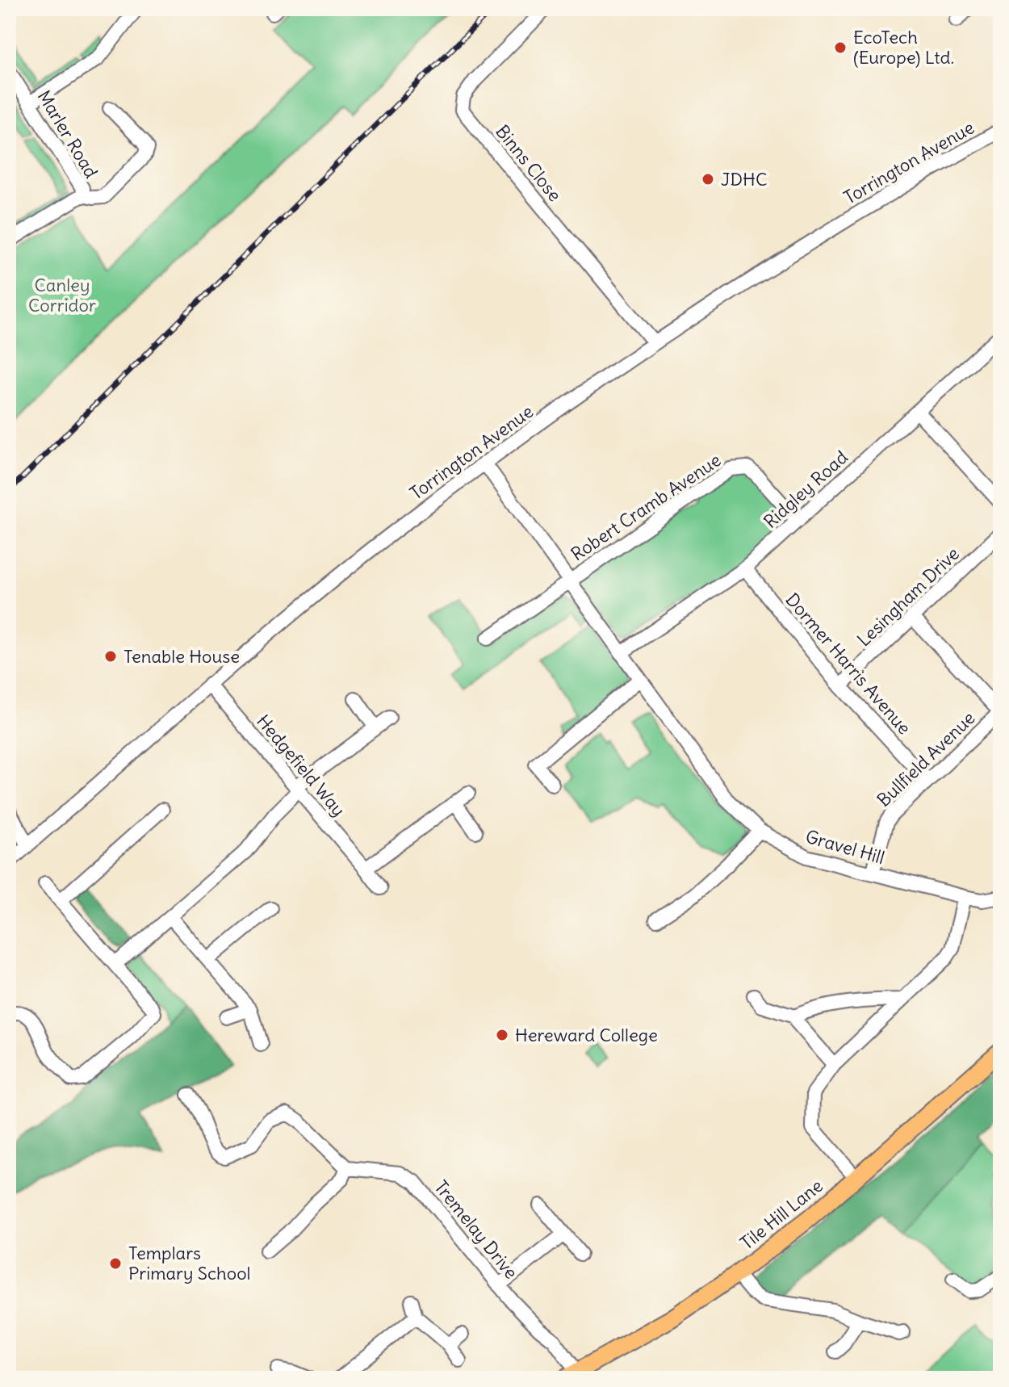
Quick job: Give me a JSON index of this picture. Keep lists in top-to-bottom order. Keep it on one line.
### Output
{"streets":{"main road":["Tile Hill Lane"],"street":["Marler Road","Torrington Avenue","Binns Close","Ridgley Road","Robert Cramb Avenue","Lesingham Drive","Dormer Harris Avenue","Bullfield Avenue","Hedgefield Way","Gravel Hill","Tremelay Drive"]},"crossings":[["Torrington Avenue","Binns Close"],["Torrington Avenue","Hedgefield Way"],["Torrington Avenue","Gravel Hill"],["Ridgley Road","Robert Cramb Avenue"],["Ridgley Road","Dormer Harris Avenue"],["Ridgley Road","Gravel Hill"],["Robert Cramb Avenue","Gravel Hill"],["Lesingham Drive","Dormer Harris Avenue"],["Dormer Harris Avenue","Bullfield Avenue"],["Bullfield Avenue","Gravel Hill"],["Tile Hill Lane","Tremelay Drive"]],"parks":["Canley Corridor"],"places":["EcoTech (Europe) Ltd.","JDHC","Tenable House","Hereward College","Templars Primary School"]}
